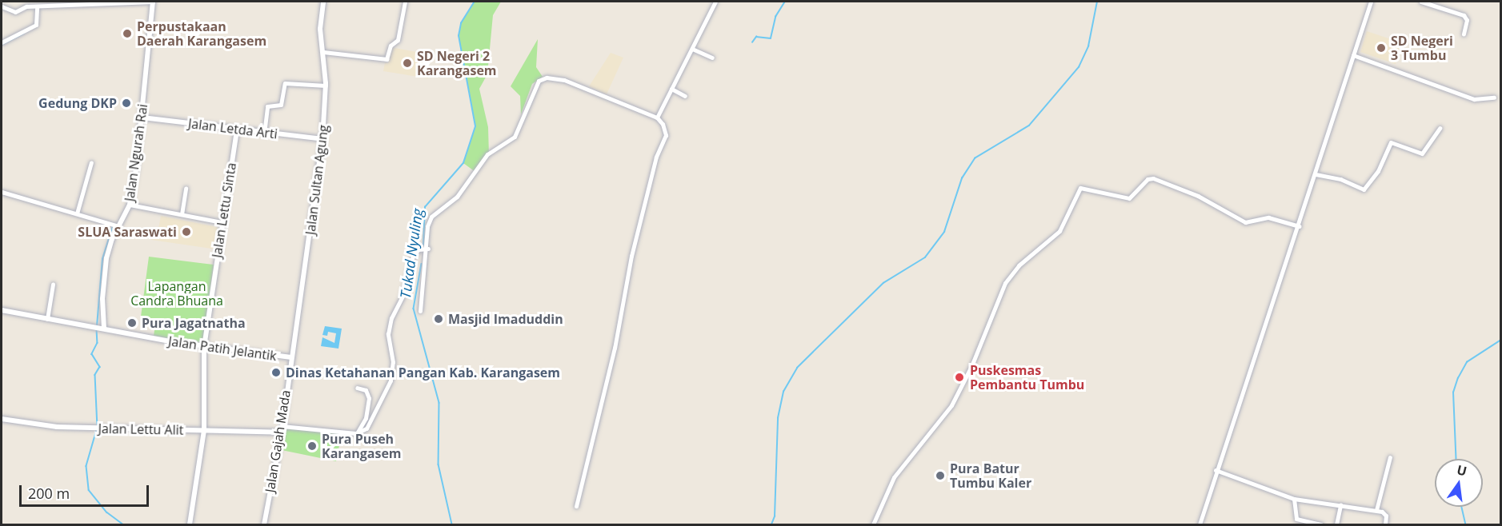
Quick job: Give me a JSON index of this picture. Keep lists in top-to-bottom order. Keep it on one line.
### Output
{"streets":{"street":["Jalan Letda Arti","Jalan Ngurah Rai","Jalan Sultan Agung","Jalan Lettu Sinta","Jalan Patih Jelantik","Jalan Lettu Alit","Jalan Gajah Mada"]},"crossings":[["Jalan Letda Arti","Jalan Ngurah Rai"],["Jalan Letda Arti","Jalan Sultan Agung"],["Jalan Letda Arti","Jalan Lettu Sinta"],["Jalan Ngurah Rai","Jalan Patih Jelantik"],["Jalan Sultan Agung","Jalan Patih Jelantik"],["Jalan Sultan Agung","Jalan Gajah Mada"],["Jalan Lettu Sinta","Jalan Patih Jelantik"],["Jalan Lettu Sinta","Jalan Lettu Alit"],["Jalan Patih Jelantik","Jalan Gajah Mada"],["Jalan Lettu Alit","Jalan Gajah Mada"]],"water":["Tukad Nyuling"],"parks":["Lapangan Candra Bhuana"],"places":["Perpustakaan Daerah Karangasem","SD Negeri 3 Tumbu","SD Negeri 2 Karangasem","Gedung DKP","SLUA Saraswati","Masjid Imaduddin","Pura Jagatnatha","Dinas Ketahanan Pangan Kab. Karangasem","Puskesmas Pembantu Tumbu","Pura Puseh Karangasem","Pura Batur Tumbu Kaler"],"scale_bar":"200 m","north":"top"}
